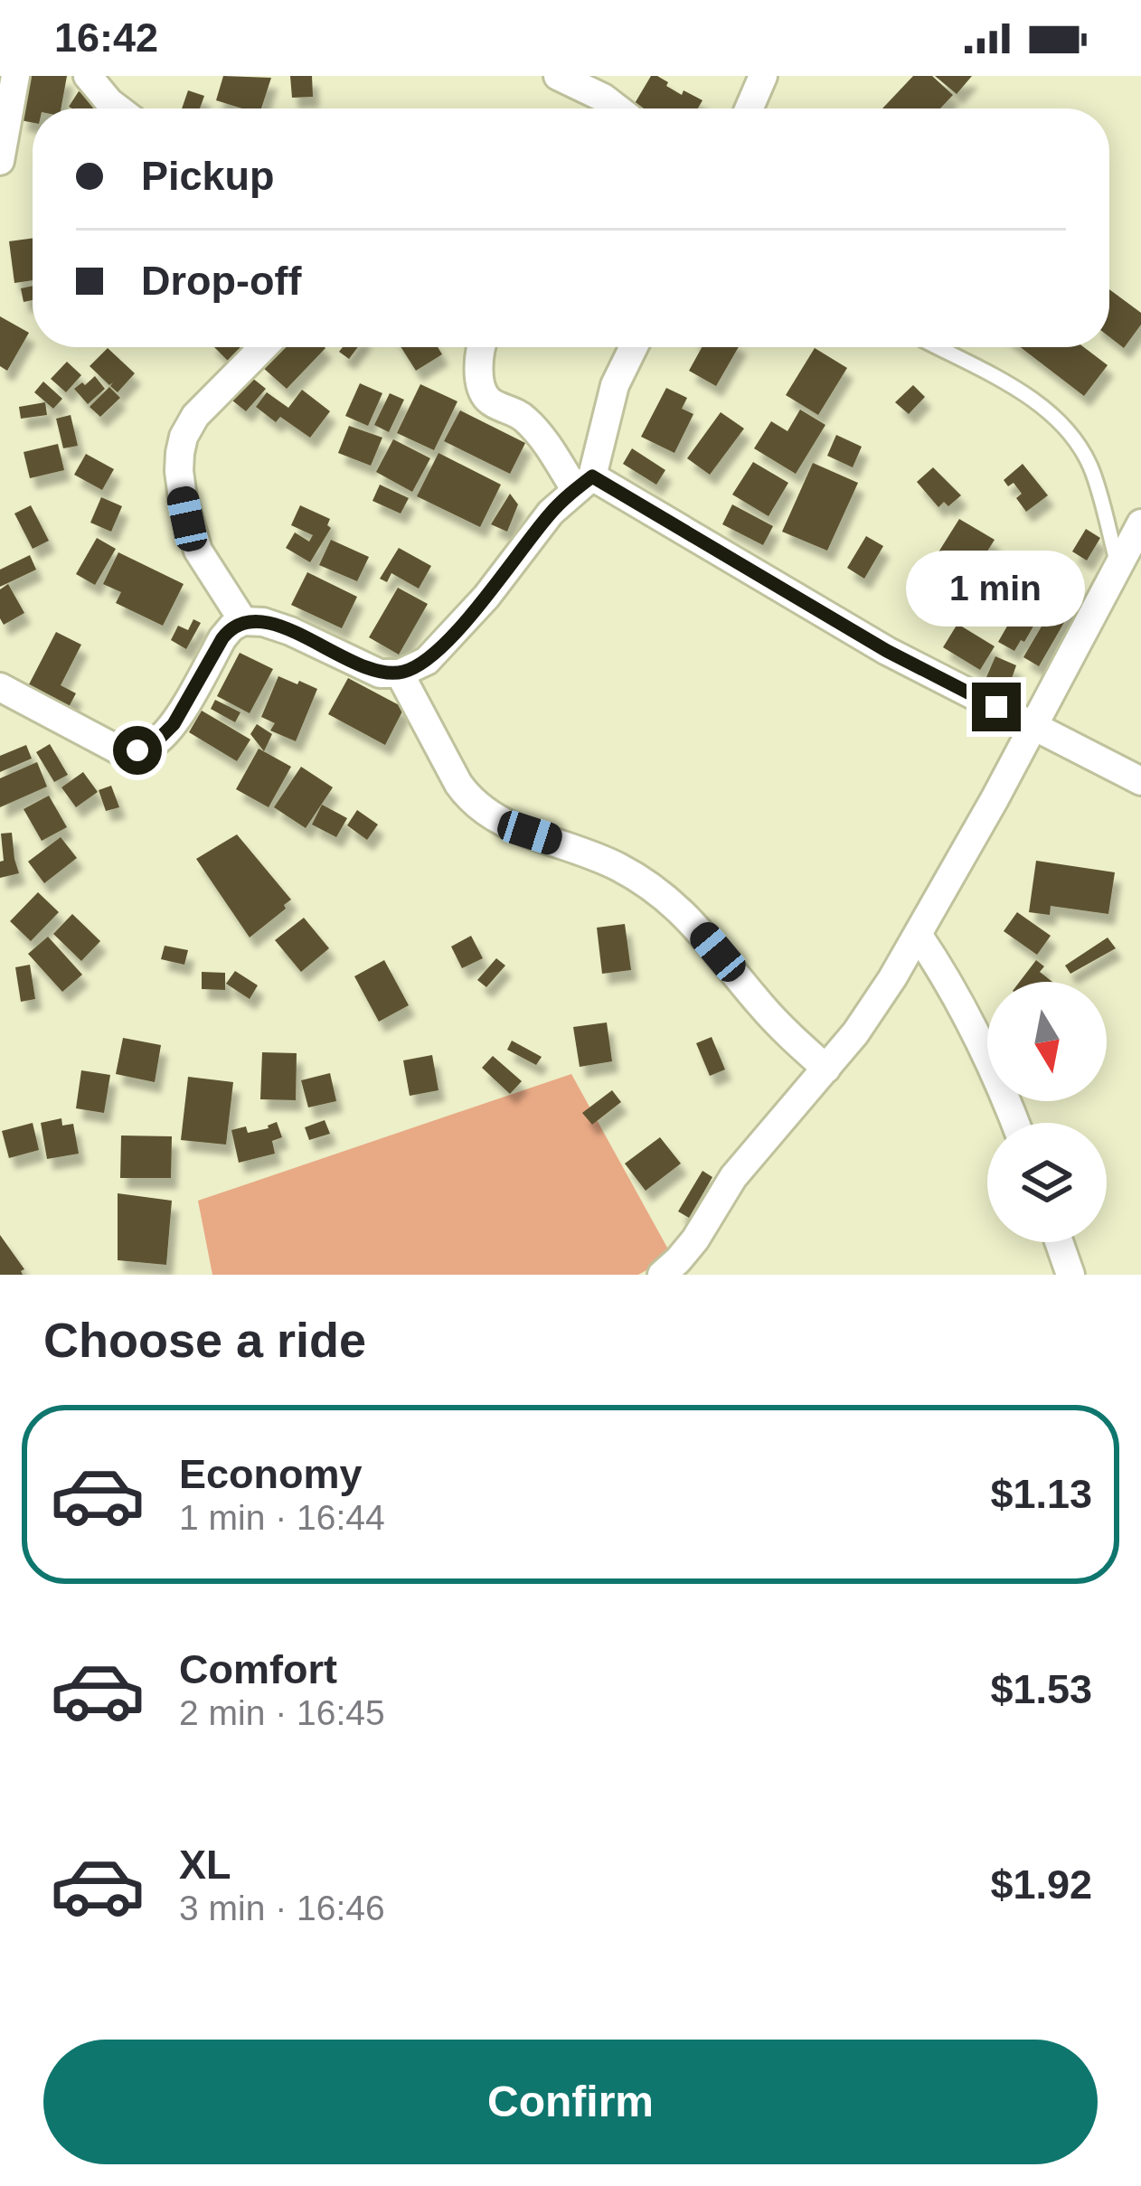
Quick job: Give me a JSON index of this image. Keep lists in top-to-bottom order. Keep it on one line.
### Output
{"north":"bottom","page":{"status":"16:42","banner":["Pickup","Drop-off"],"bubble":"1 min","heading":"Choose a ride","list":[{"name":"Economy","note":"1 min · 16:44","value":"$1.13"},{"name":"Comfort","note":"2 min · 16:45","value":"$1.53"},{"name":"XL","note":"3 min · 16:46","value":"$1.92"}],"buttons":"Confirm"}}
